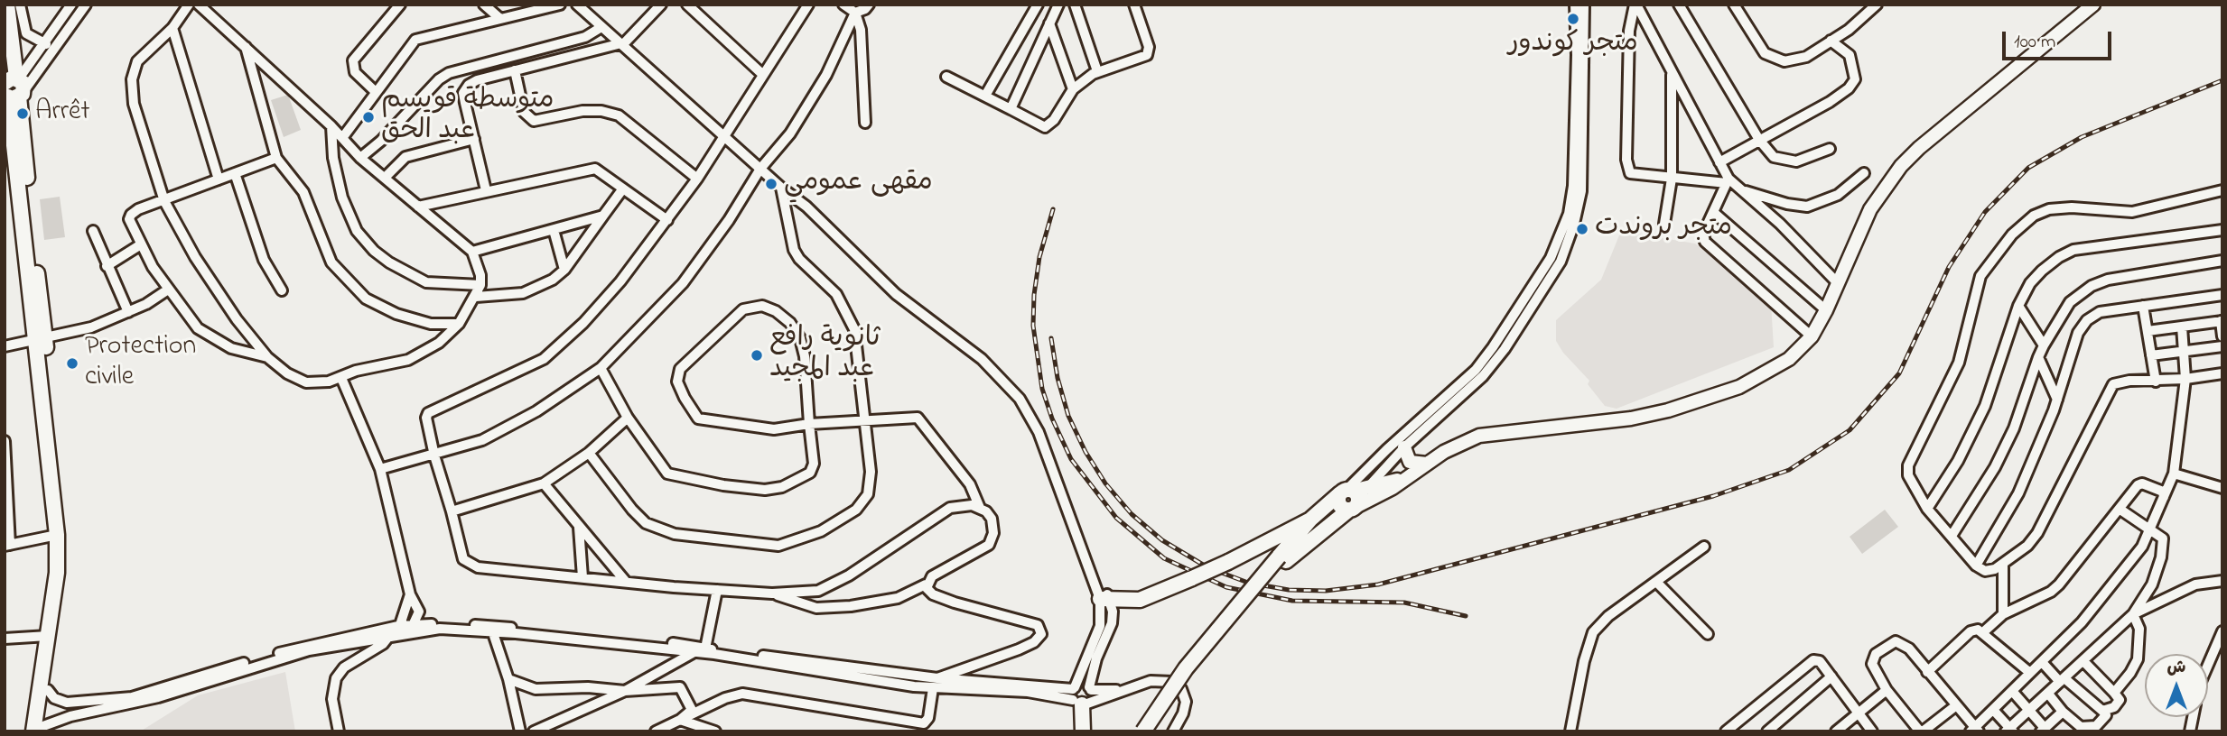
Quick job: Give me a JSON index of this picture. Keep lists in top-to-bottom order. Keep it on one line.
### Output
{"places":["متجر كوندور","Arrêt","متوسطة قويسم عبد الحق","مقهى عمومي","متجر بروندت","ثانوية رافع عبد المجيد","Protection civile"],"scale_bar":"100 m","north":"top"}
